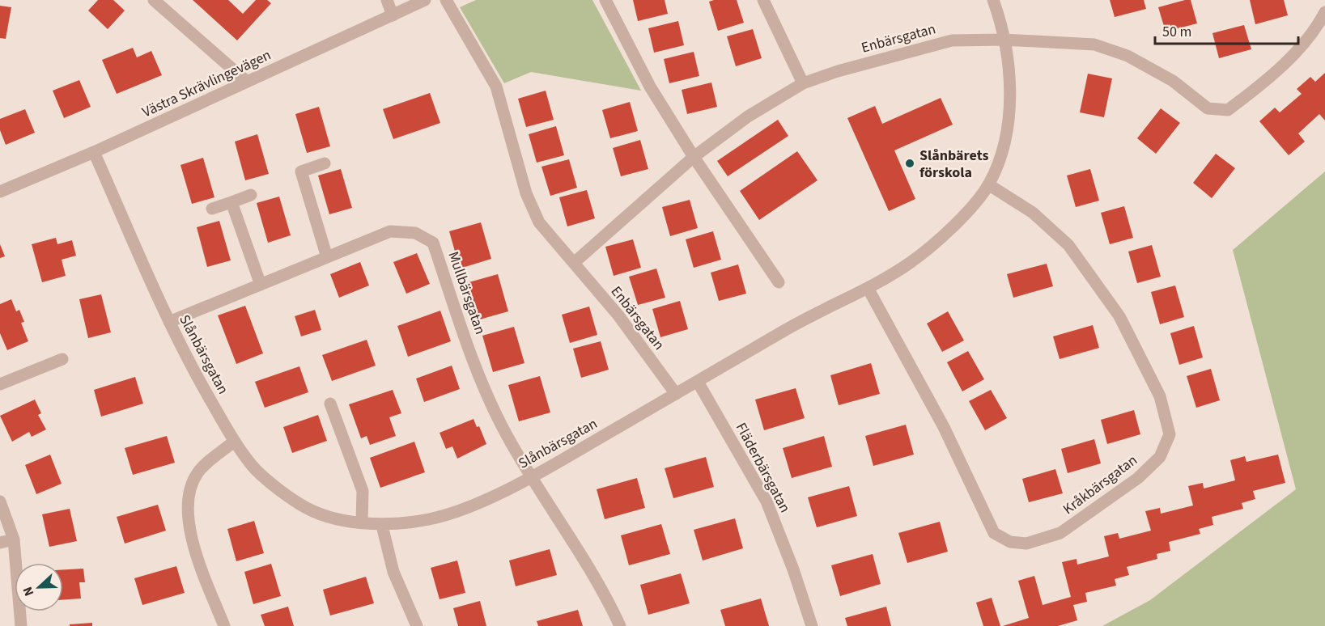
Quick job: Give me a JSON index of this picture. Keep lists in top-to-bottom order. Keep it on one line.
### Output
{"streets":{"street":["Enbärsgatan","Västra Skrävlingevägen","Mullbärsgatan","Slånbärsgatan","Fläderbärsgatan","Kråkbärsgatan"]},"crossings":[["Enbärsgatan","Slånbärsgatan"],["Västra Skrävlingevägen","Slånbärsgatan"],["Mullbärsgatan","Slånbärsgatan"],["Slånbärsgatan","Fläderbärsgatan"],["Slånbärsgatan","Kråkbärsgatan"]],"places":["Slånbärets förskola"],"scale_bar":"50 m","north":"left"}
